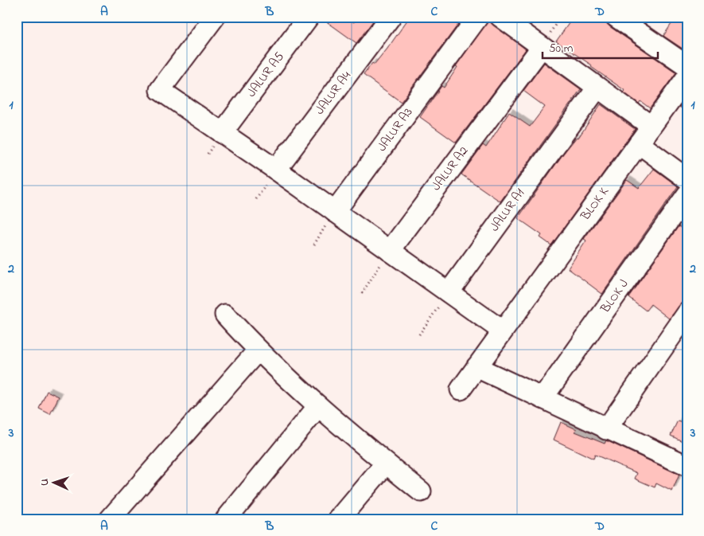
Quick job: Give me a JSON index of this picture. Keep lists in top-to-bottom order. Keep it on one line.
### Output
{"streets":{"street":["JALUR A5","JALUR A4","JALUR A3","JALUR A2","BLOK K","JALUR A1","BLOK J"]},"scale_bar":"50 m","north":"left","grid":{"columns":["A","B","C","D"],"rows":["1","2","3"]}}
